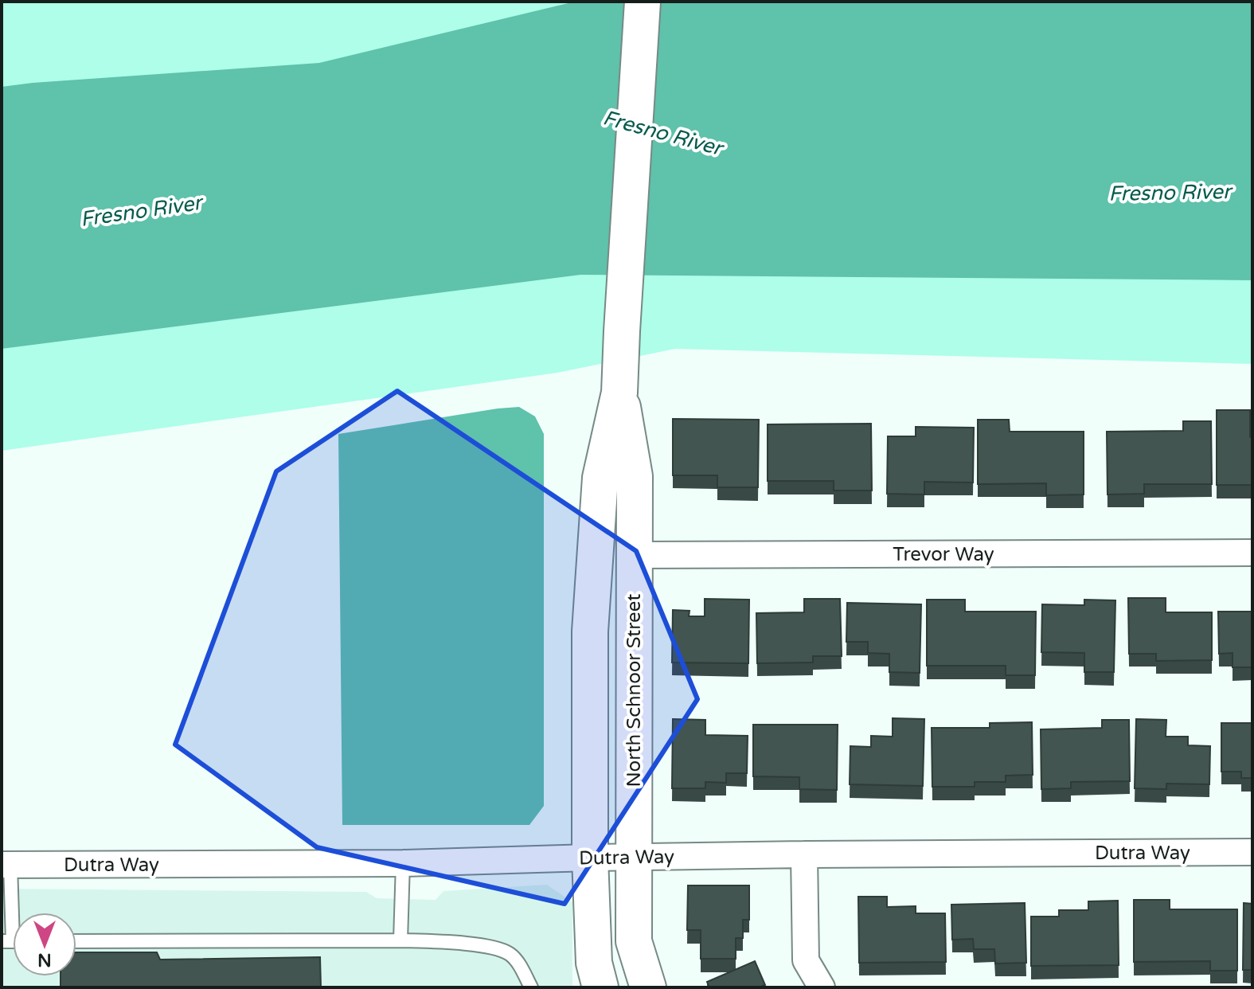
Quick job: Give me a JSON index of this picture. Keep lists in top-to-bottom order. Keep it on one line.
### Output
{"streets":{"street":["Trevor Way","North Schnoor Street","Dutra Way"]},"crossings":[["Trevor Way","North Schnoor Street"],["North Schnoor Street","Dutra Way"]],"water":["Fresno River"],"north":"bottom"}
